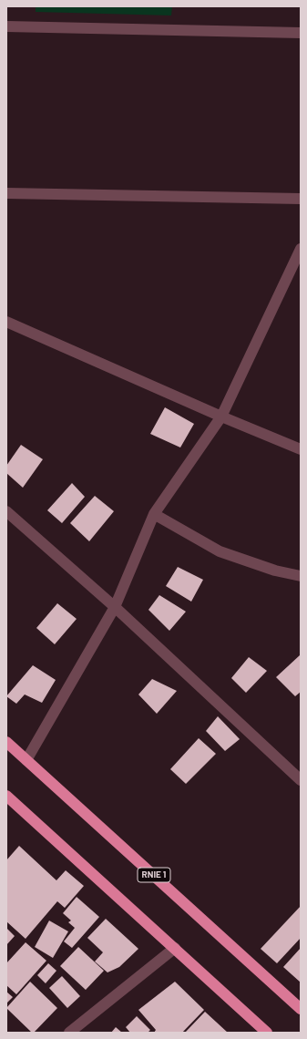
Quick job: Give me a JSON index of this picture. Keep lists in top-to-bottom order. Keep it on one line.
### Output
{"streets":{"highway":["RNIE 1"]}}
